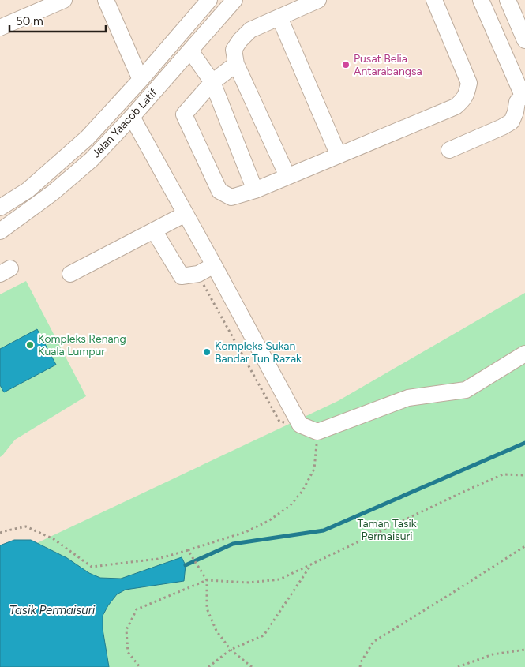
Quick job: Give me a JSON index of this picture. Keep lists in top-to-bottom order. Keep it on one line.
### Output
{"streets":{"street":["Jalan Yaacob Latif"]},"water":["Tasik Permaisuri"],"parks":["Taman Tasik Permaisuri"],"places":["Pusat Belia Antarabangsa","Kompleks Renang Kuala Lumpur","Kompleks Sukan Bandar Tun Razak"],"scale_bar":"50 m"}
